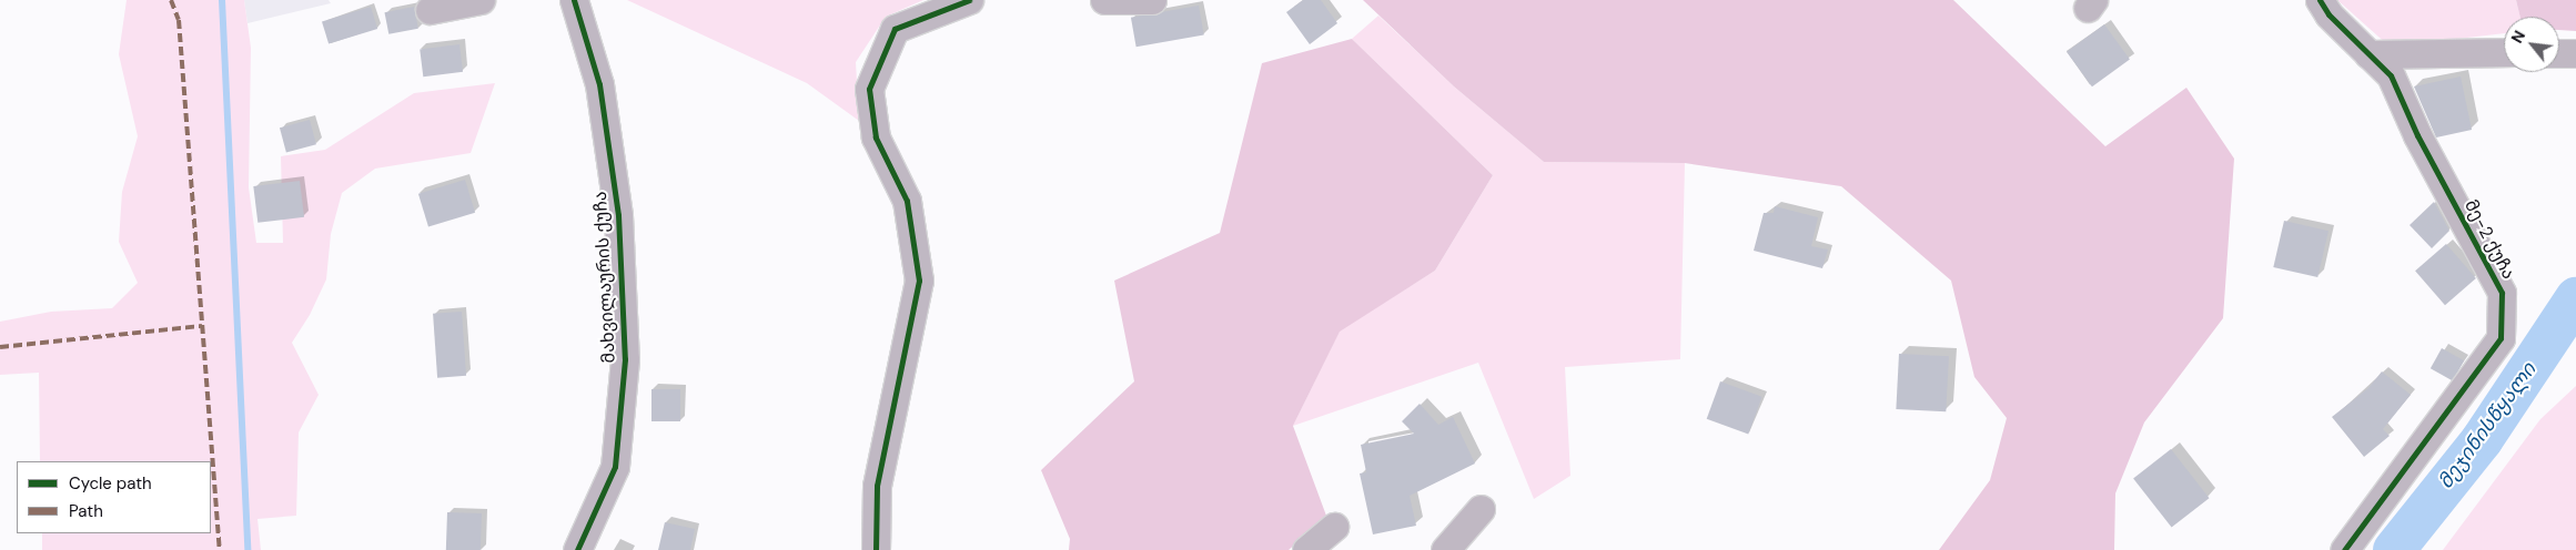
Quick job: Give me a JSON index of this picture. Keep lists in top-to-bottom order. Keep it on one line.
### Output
{"streets":{"street":["მე-2 ქუჩა","მახვილაურის ქუჩა"]},"water":["მეჯინისწყალი"],"legend":["Cycle path","Path"],"north":"top left"}
